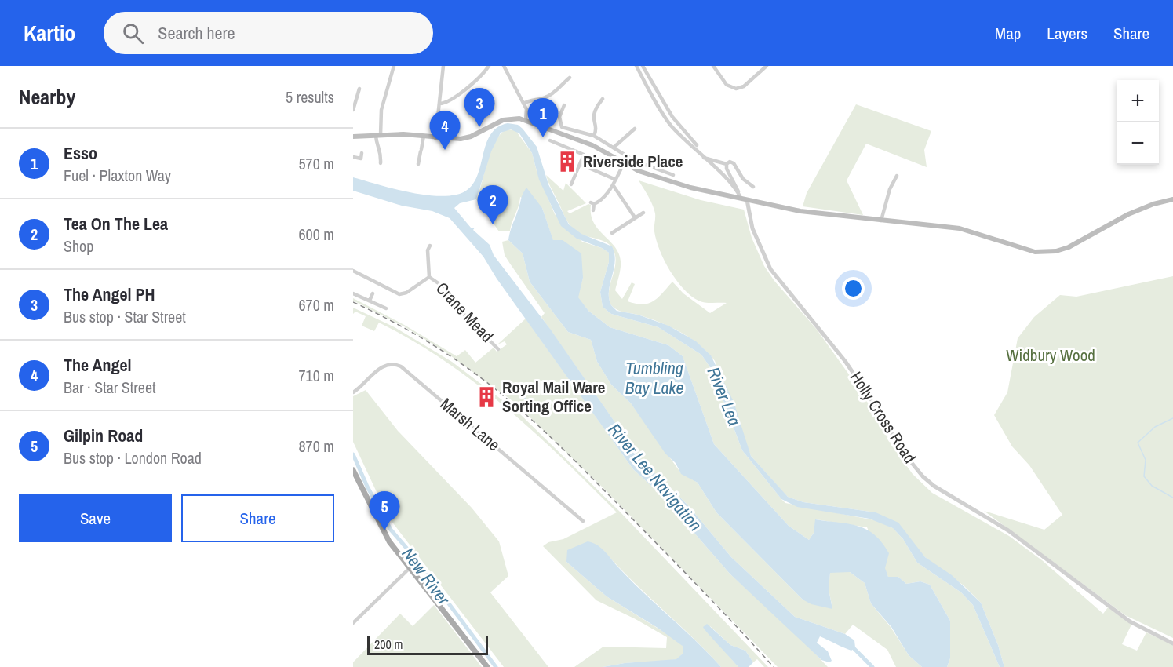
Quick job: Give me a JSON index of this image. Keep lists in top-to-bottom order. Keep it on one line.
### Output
{"streets":{"street":["Crane Mead","Holly Cross Road","Marsh Lane"]},"water":["Tumbling Bay Lake","River Lea","River Lee Navigation","New River"],"parks":["Widbury Wood"],"places":{"building":["Riverside Place","Royal Mail Ware Sorting Office"]},"scale_bar":"200 m","page":{"header":"Kartio","search":"Search here","nav":["Map","Layers","Share"],"heading":["Nearby","5 results"],"map_buttons":["+","−"],"pins":["3","1","4","2","5"],"list":[{"mark":"1","name":"Esso","note":"Fuel · Plaxton Way","value":"570 m"},{"mark":"2","name":"Tea On The Lea","note":"Shop","value":"600 m"},{"mark":"3","name":"The Angel PH","note":"Bus stop · Star Street","value":"670 m"},{"mark":"4","name":"The Angel","note":"Bar · Star Street","value":"710 m"},{"mark":"5","name":"Gilpin Road","note":"Bus stop · London Road","value":"870 m"}],"buttons":["Save","Share"],"scale":"200 m"}}
